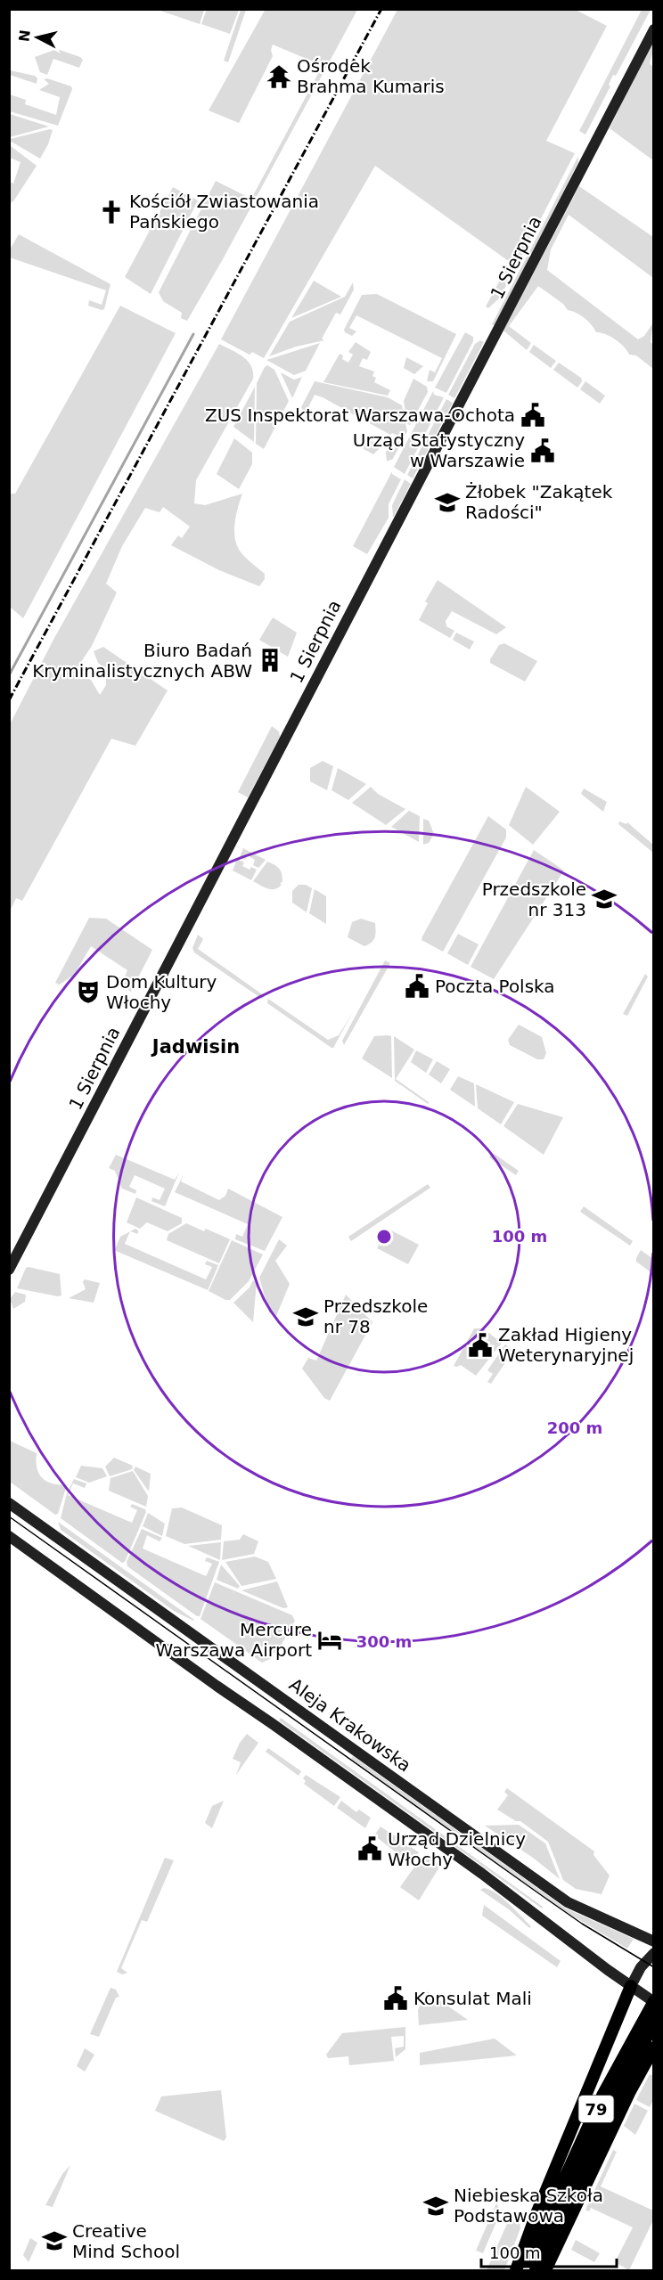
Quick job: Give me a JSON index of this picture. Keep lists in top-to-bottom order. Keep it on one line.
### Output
{"streets":{"main road":["1 Sierpnia","Aleja Krakowska","79"]},"districts":["Jadwisin"],"places":{"temple":["Ośrodek Brahma Kumaris"],"church":["Kościół Zwiastowania Pańskiego"],"public building":["ZUS Inspektorat Warszawa-Ochota","Urząd Statystyczny w Warszawie","Poczta Polska","Zakład Higieny Weterynaryjnej","Urząd Dzielnicy Włochy","Konsulat Mali"],"school or university":["Żłobek \"Zakątek Radości\"","Przedszkole nr 313","Przedszkole nr 78","Niebieska Szkoła Podstawowa","Creative Mind School"],"building":["Biuro Badań Kryminalistycznych ABW"],"theatre":["Dom Kultury Włochy"],"hotel":["Mercure Warszawa Airport"]},"scale_bar":"100 m","north":"left","rings":["100 m","200 m","300 m"]}
